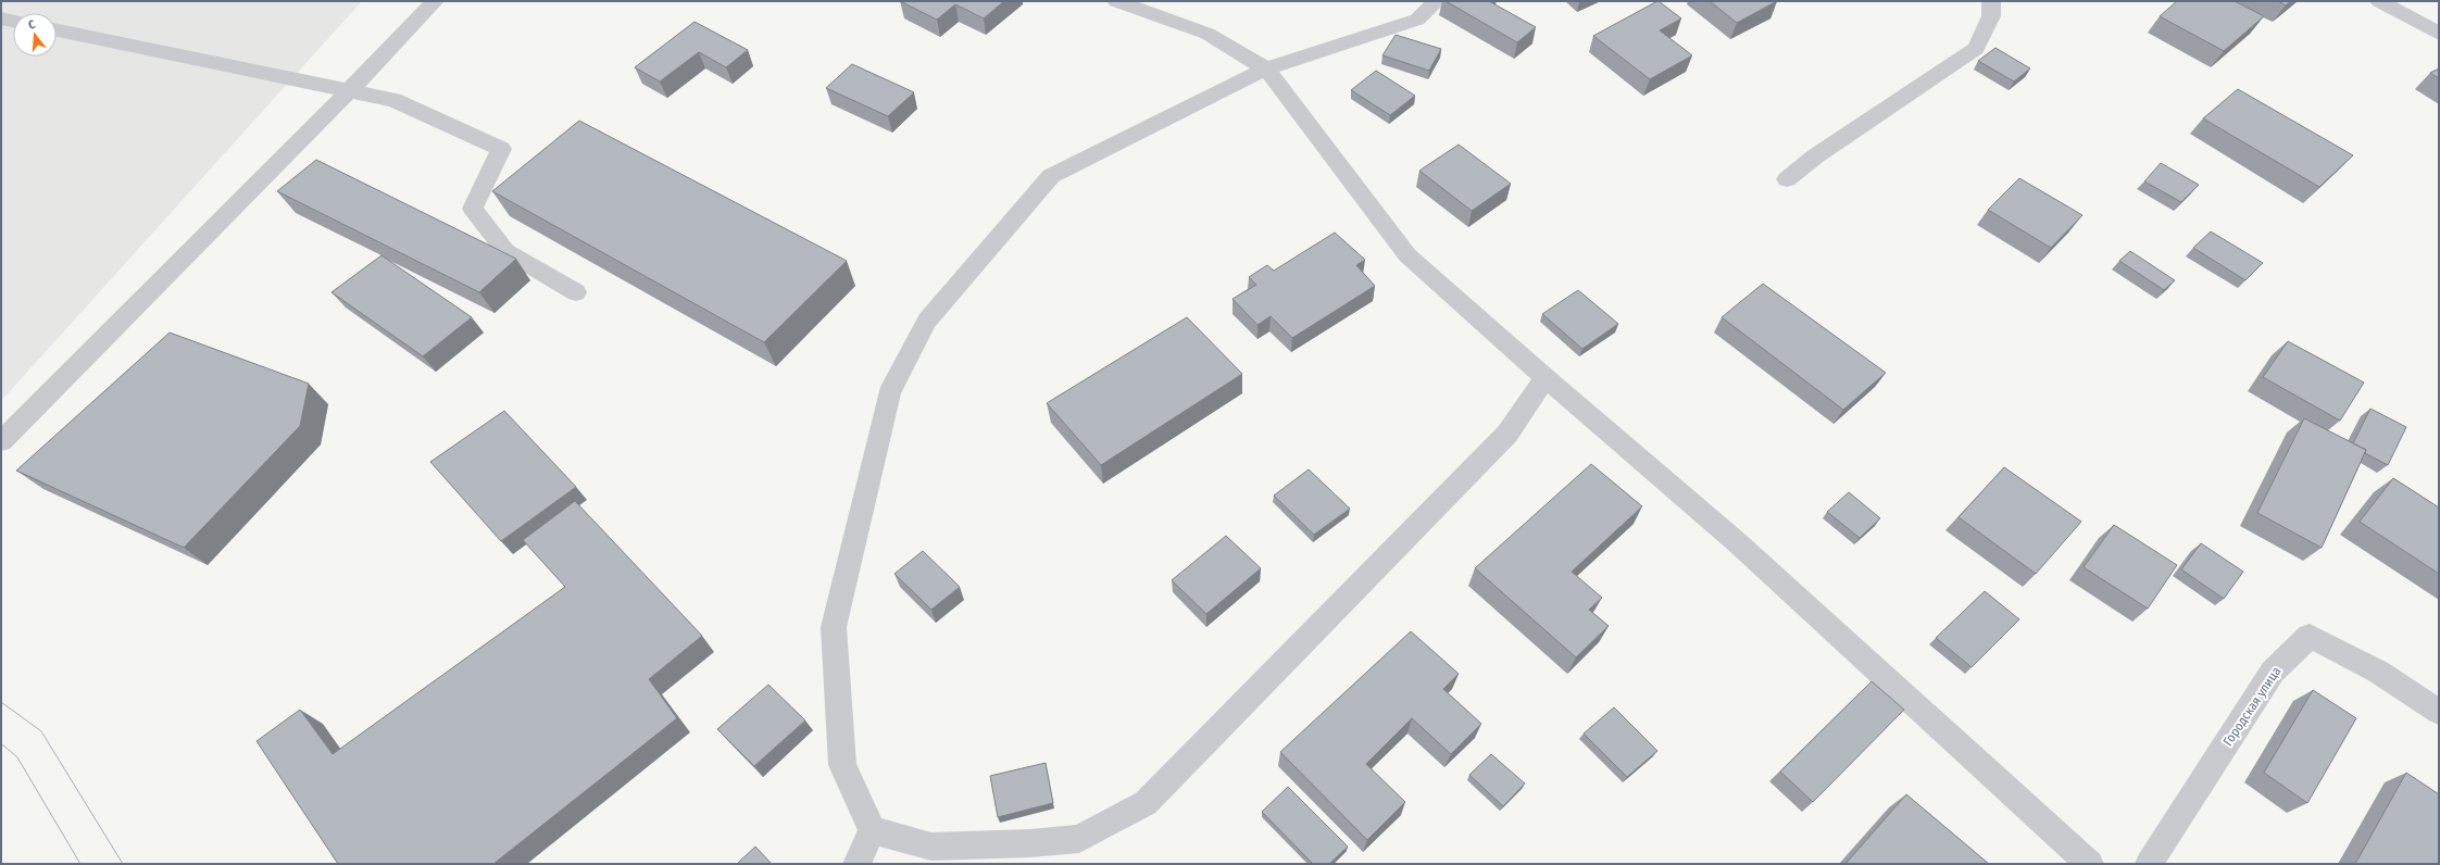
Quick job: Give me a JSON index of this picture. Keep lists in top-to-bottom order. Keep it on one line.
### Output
{"streets":{"street":["Городская улица"]},"north":"top"}
